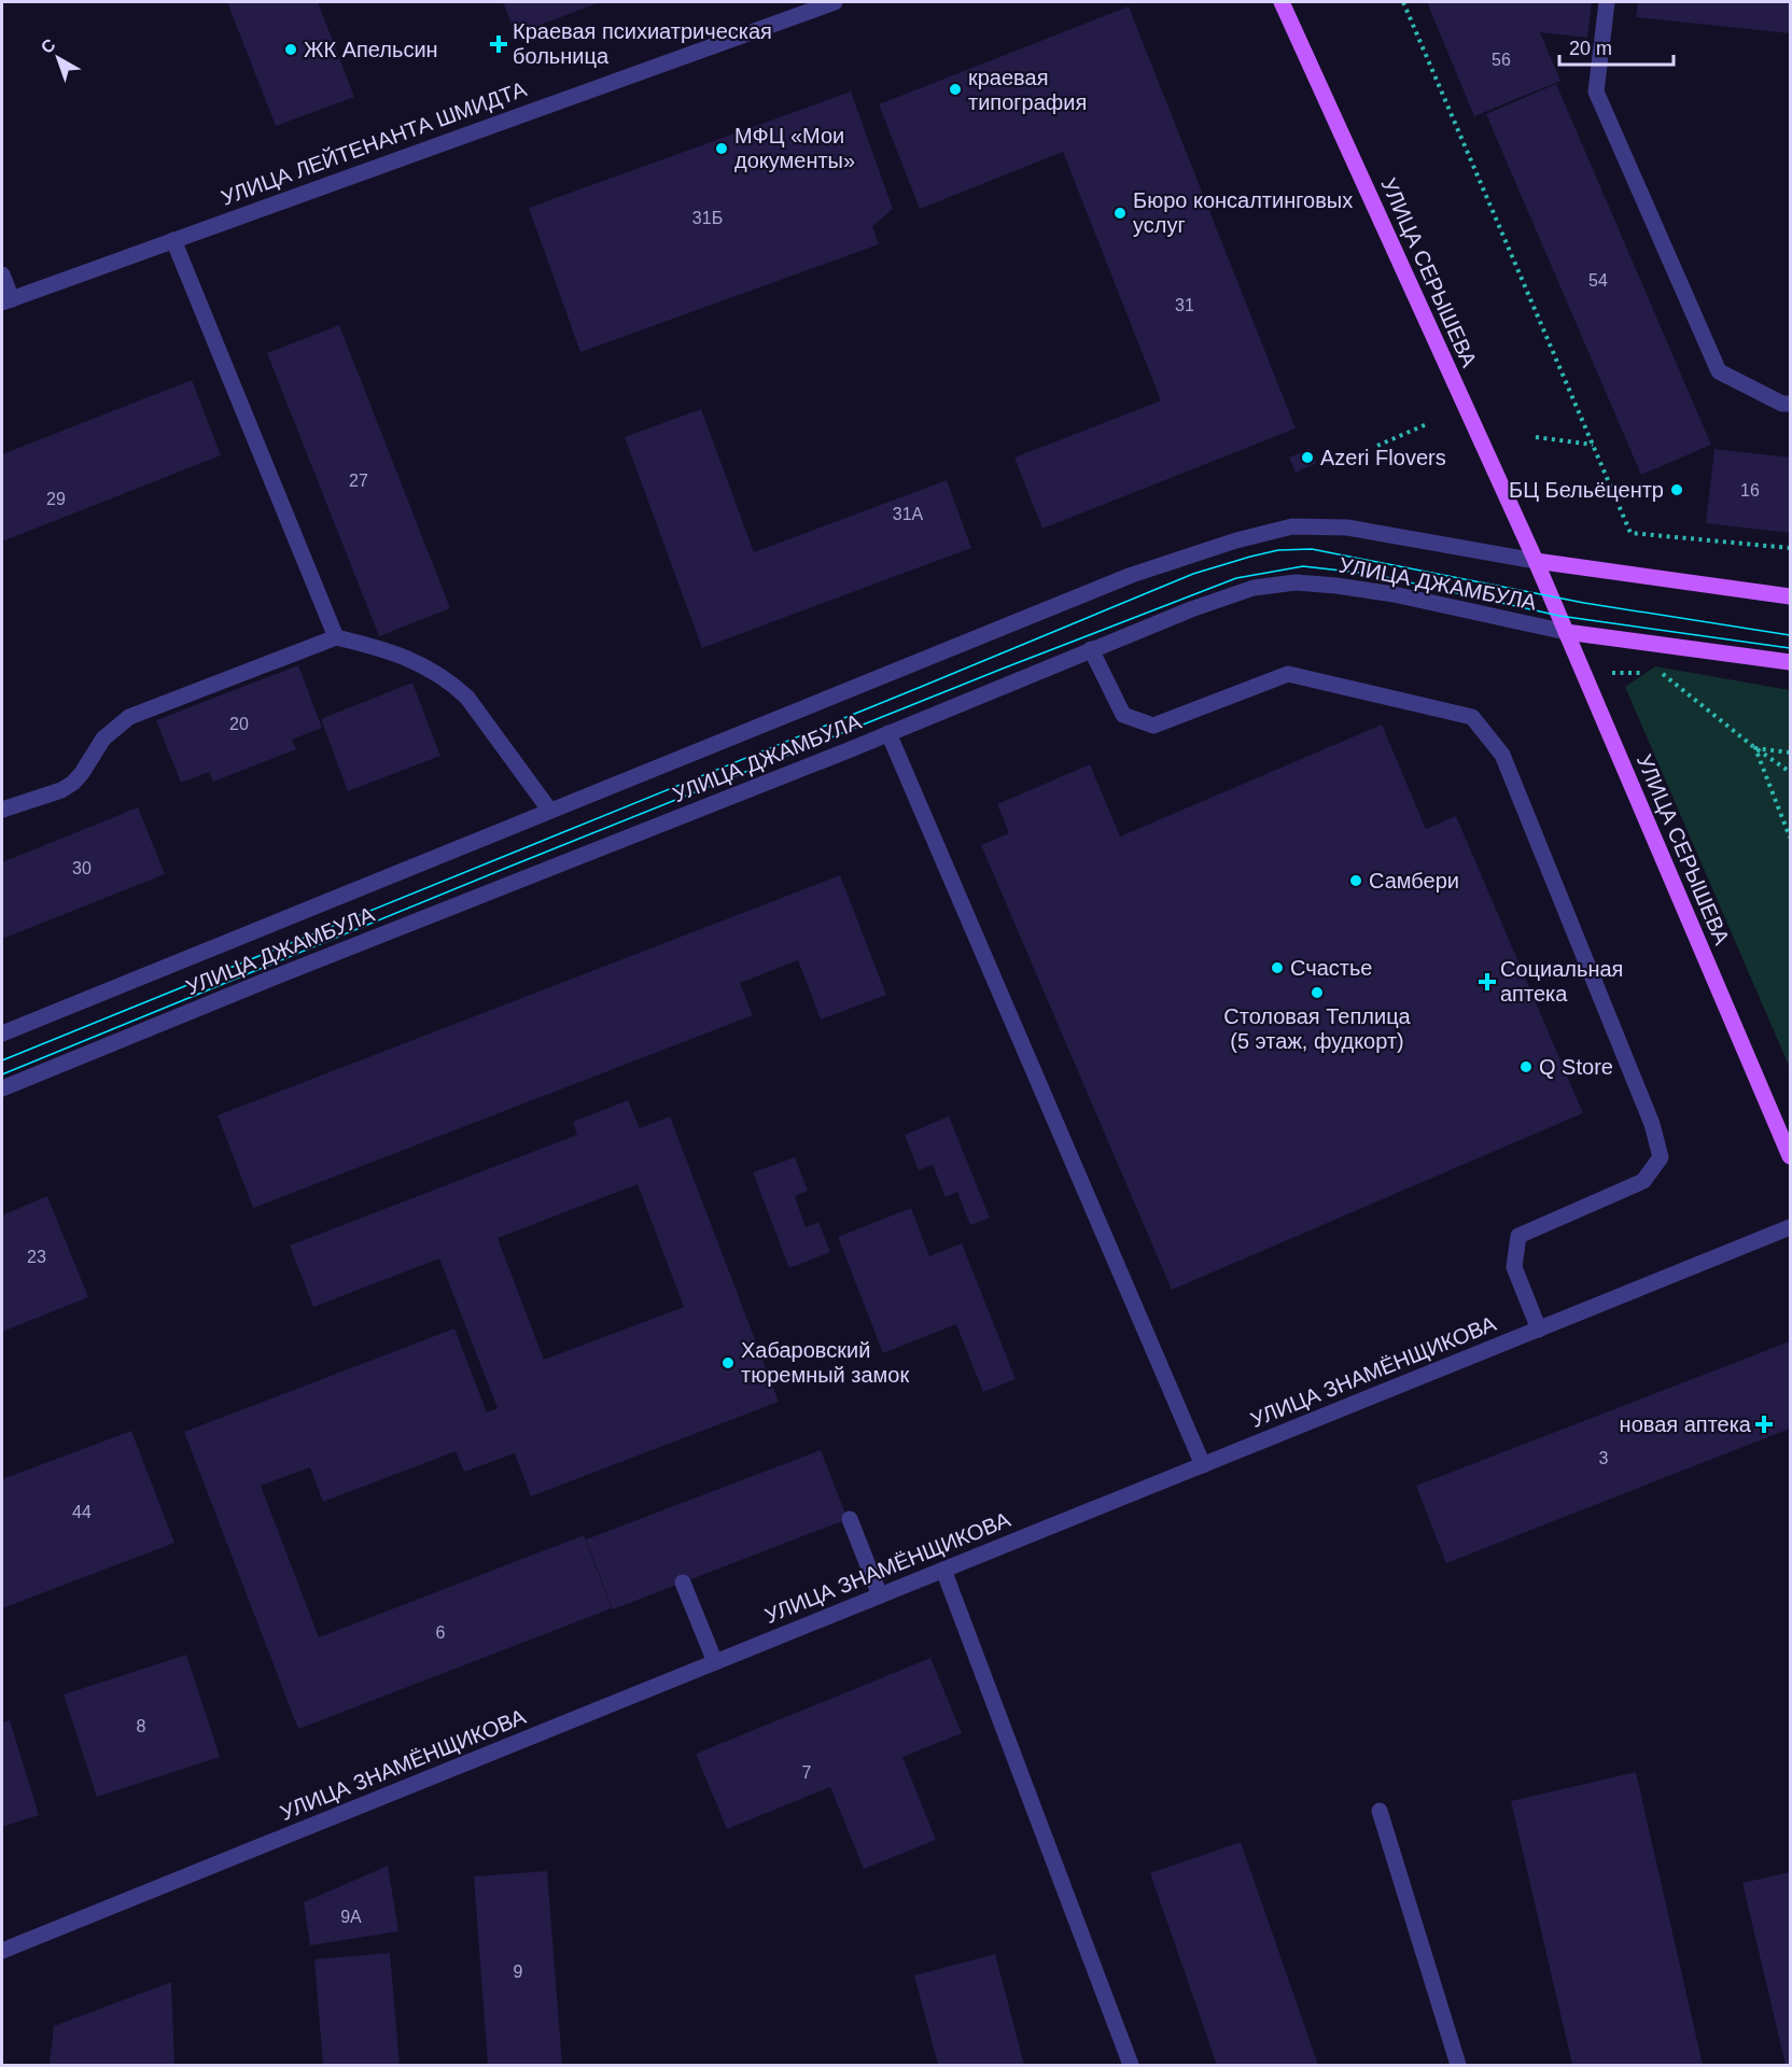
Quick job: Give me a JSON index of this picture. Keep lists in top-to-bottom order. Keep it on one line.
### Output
{"streets":{"main road":["УЛИЦА СЕРЫШЕВА"],"street":["УЛИЦА ЛЕЙТЕНАНТА ШМИДТА","УЛИЦА ДЖАМБУЛА","УЛИЦА ЗНАМЁНЩИКОВА"]},"crossings":[["УЛИЦА СЕРЫШЕВА","УЛИЦА ДЖАМБУЛА"]],"places":{"health":["Краевая психиатрическая больница","Социальная аптека","новая аптека"],"other":["ЖК Апельсин","краевая типография","МФЦ «Мои документы»","Бюро консалтинговых услуг","Azeri Flovers","БЦ Бельёцентр","Самбери","Счастье","Столовая Теплица (5 этаж, фудкорт)","Q Store","Хабаровский тюремный замок"]},"house_numbers":["56","31Б","54","31","27","16","29","31А","20","30","23","3","44","6","8","7","9А","9"],"scale_bar":"20 m","north":"top left"}
